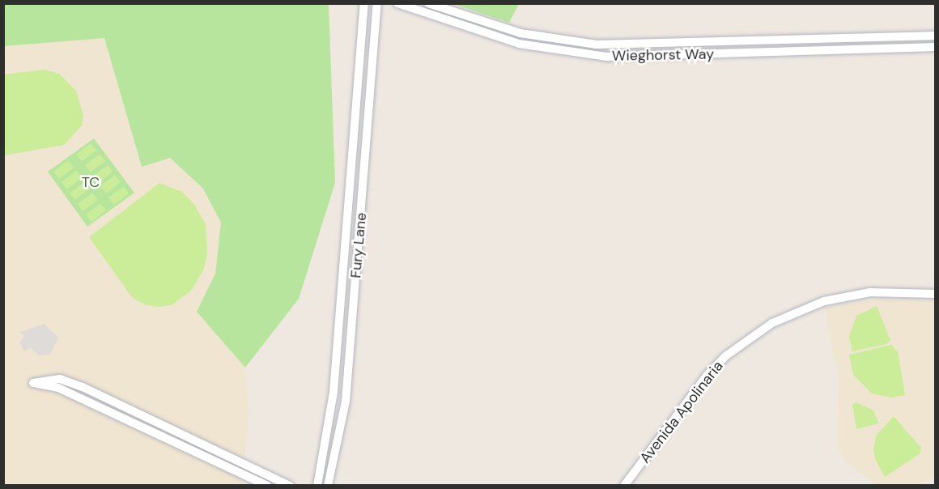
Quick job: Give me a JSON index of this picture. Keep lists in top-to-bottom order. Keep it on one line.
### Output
{"streets":{"street":["Wieghorst Way","Fury Lane","Avenida Apolinaria"]},"parks":["TC"]}
